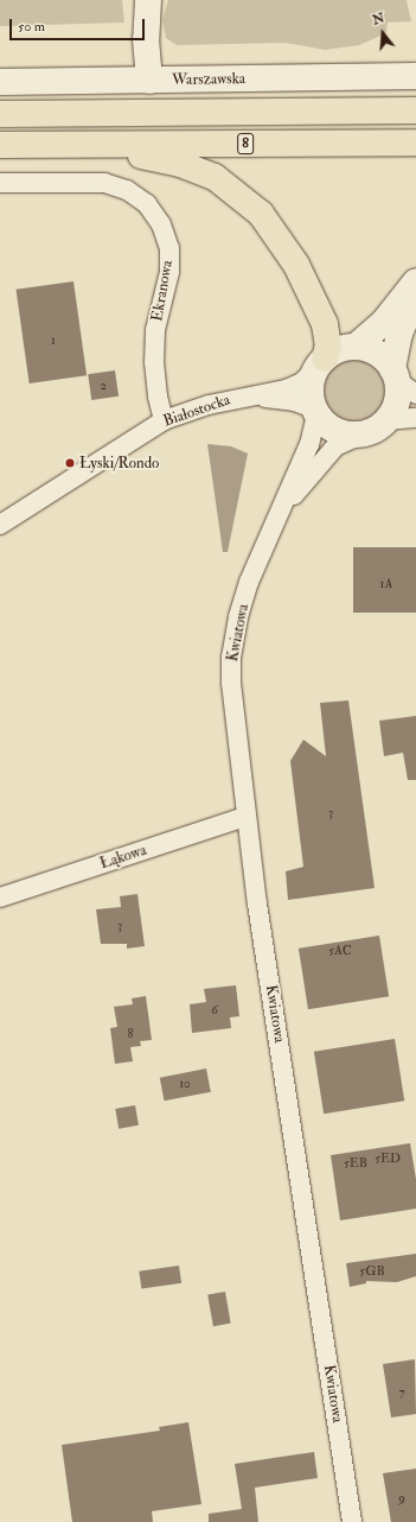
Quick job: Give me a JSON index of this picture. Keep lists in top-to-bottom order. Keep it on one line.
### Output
{"streets":{"highway":["8"],"street":["Warszawska","Ekranowa","Białostocka","Kwiatowa","Łąkowa"]},"crossings":[["Ekranowa","Białostocka"],["Białostocka","Kwiatowa"],["Kwiatowa","Łąkowa"]],"places":["Łyski/Rondo"],"house_numbers":["1","2","1A","3","3","5AC","6","8","10","5ED","5EB","5GB","7","9"],"scale_bar":"50 m","north":"top"}
